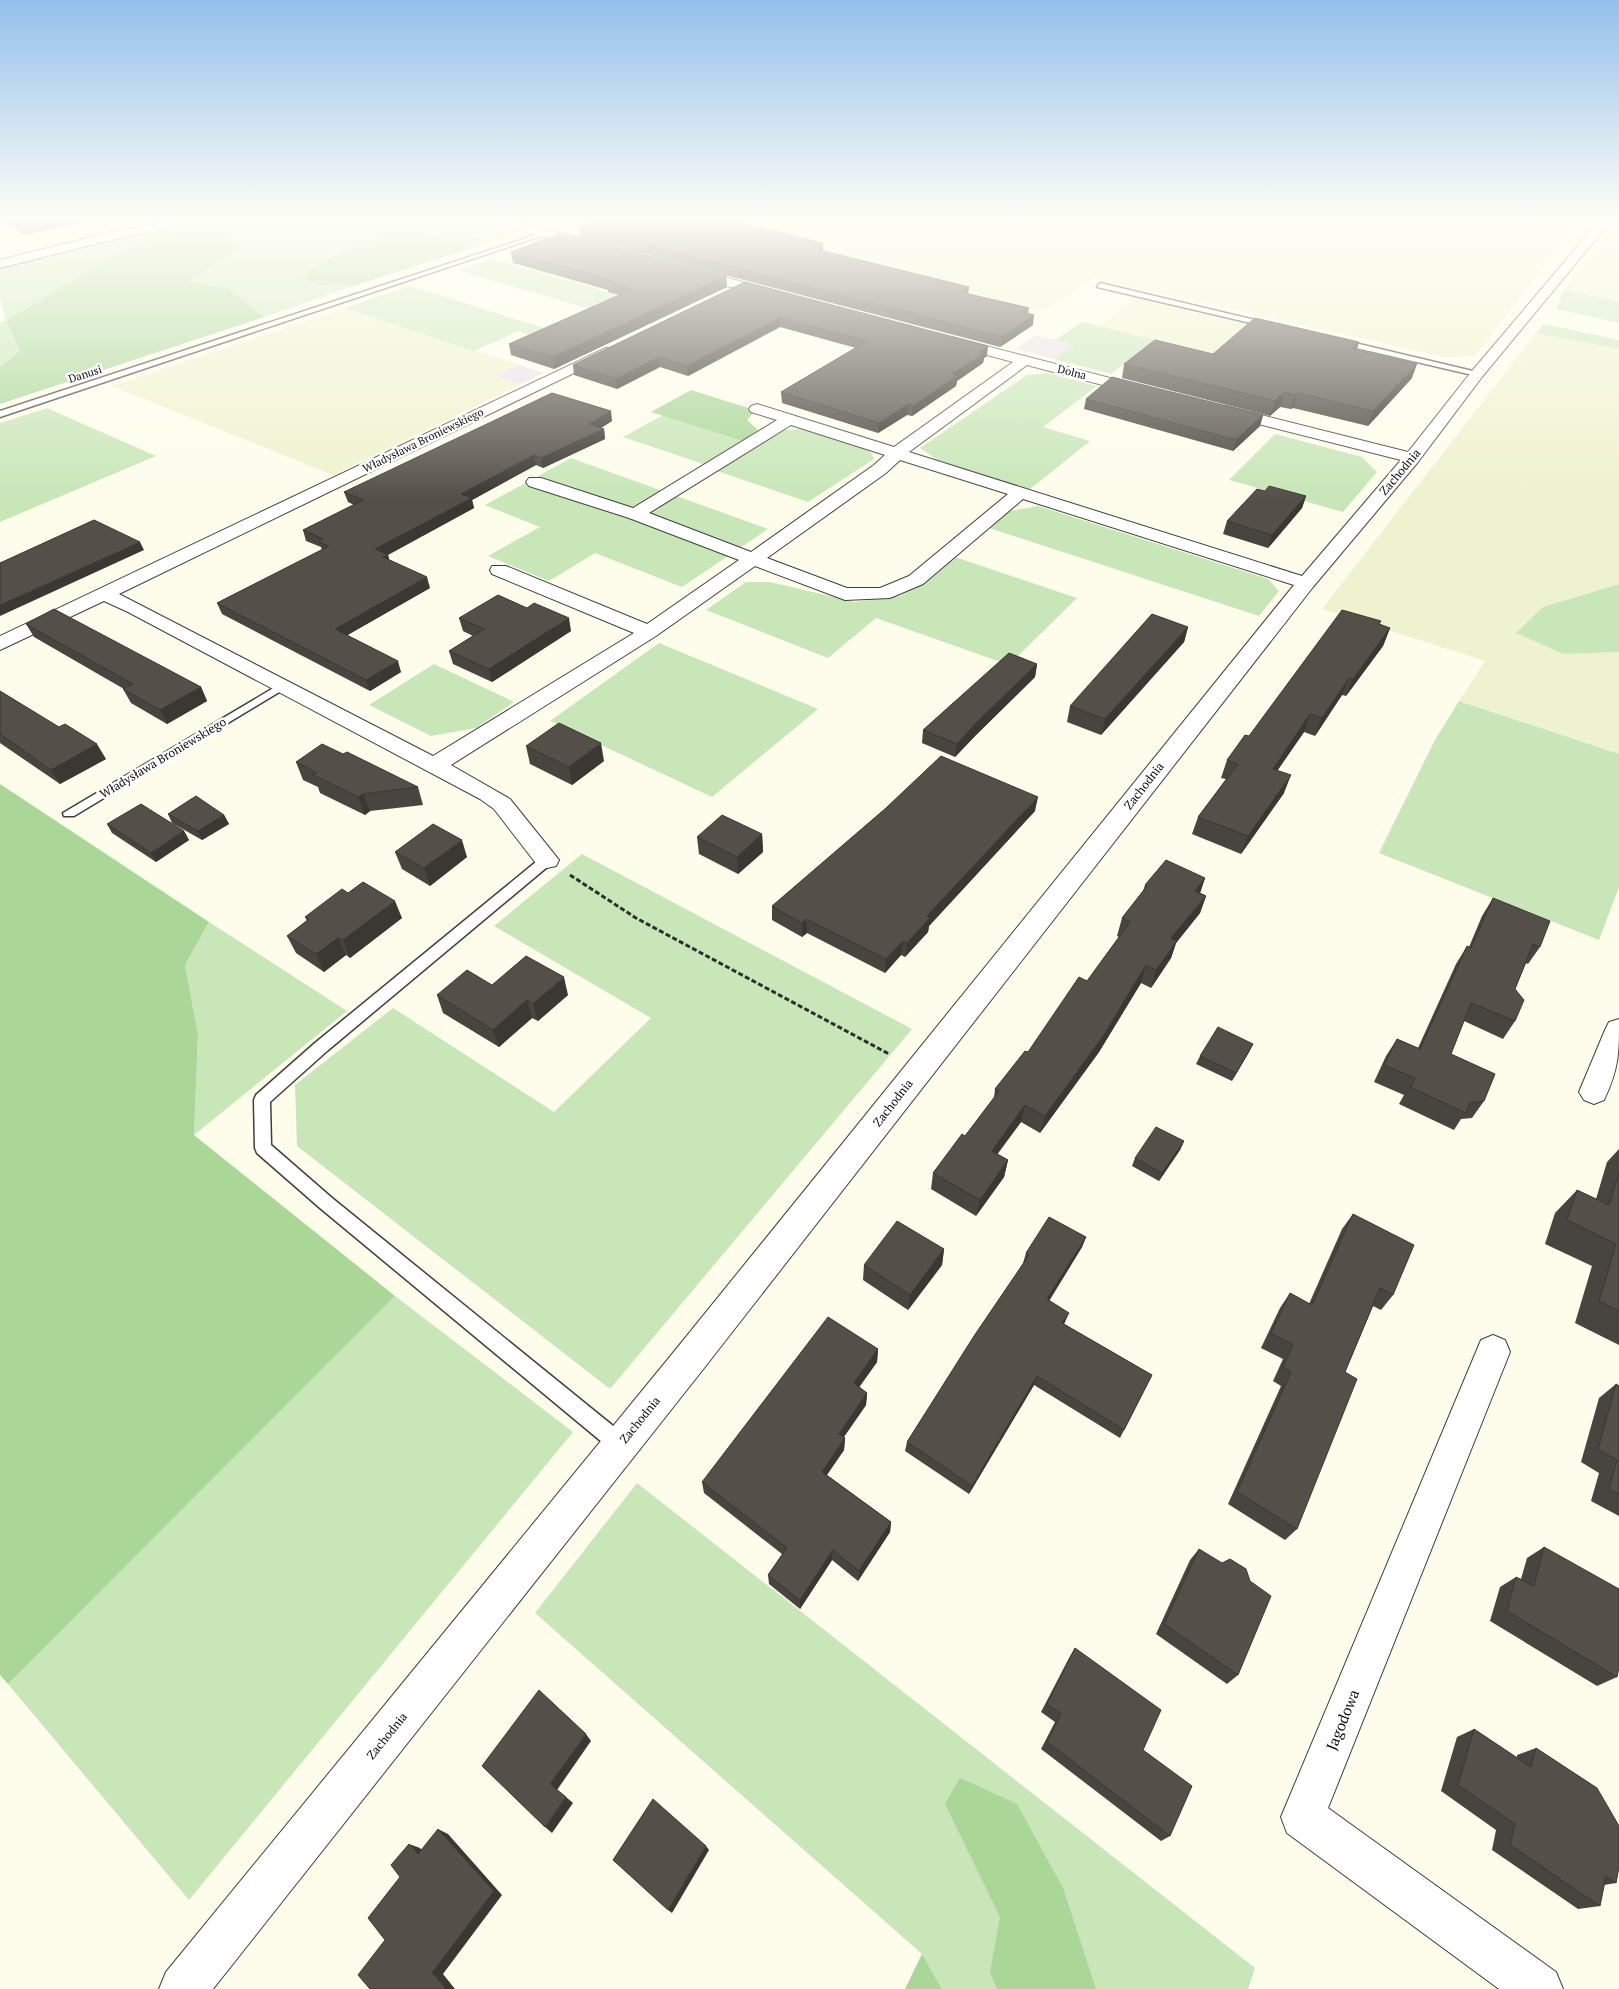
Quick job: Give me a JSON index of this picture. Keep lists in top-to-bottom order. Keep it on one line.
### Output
{"streets":{"street":["Dolna","Władysława Broniewskiego","Zachodnia","Jagodowa"],"lane":["Danusi"]}}
